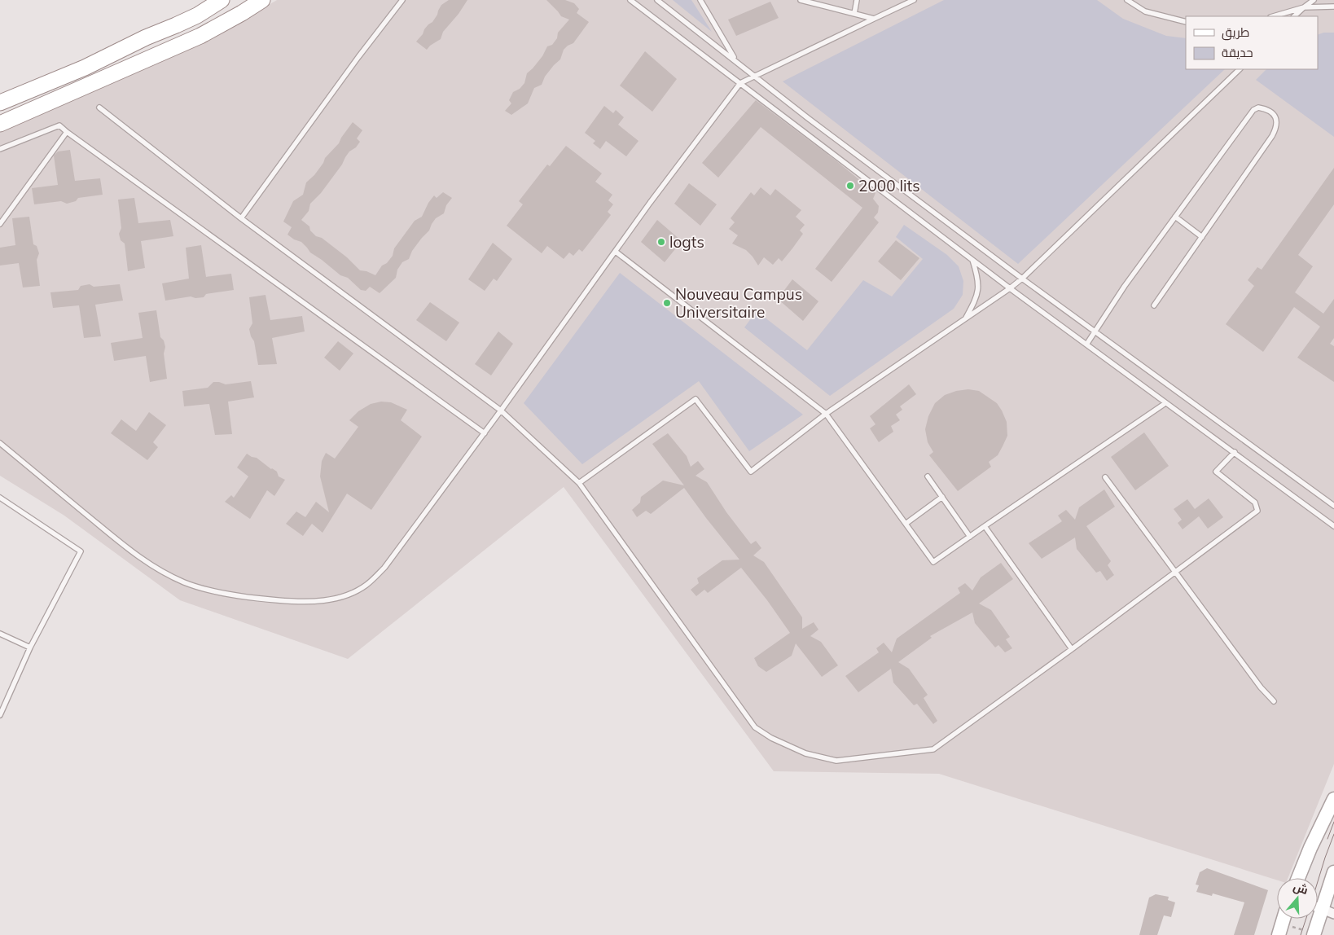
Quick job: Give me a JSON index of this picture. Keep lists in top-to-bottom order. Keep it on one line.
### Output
{"places":["2000 lits","logts","Nouveau Campus Universitaire"],"legend":["طريق","حديقة"],"north":"top"}
